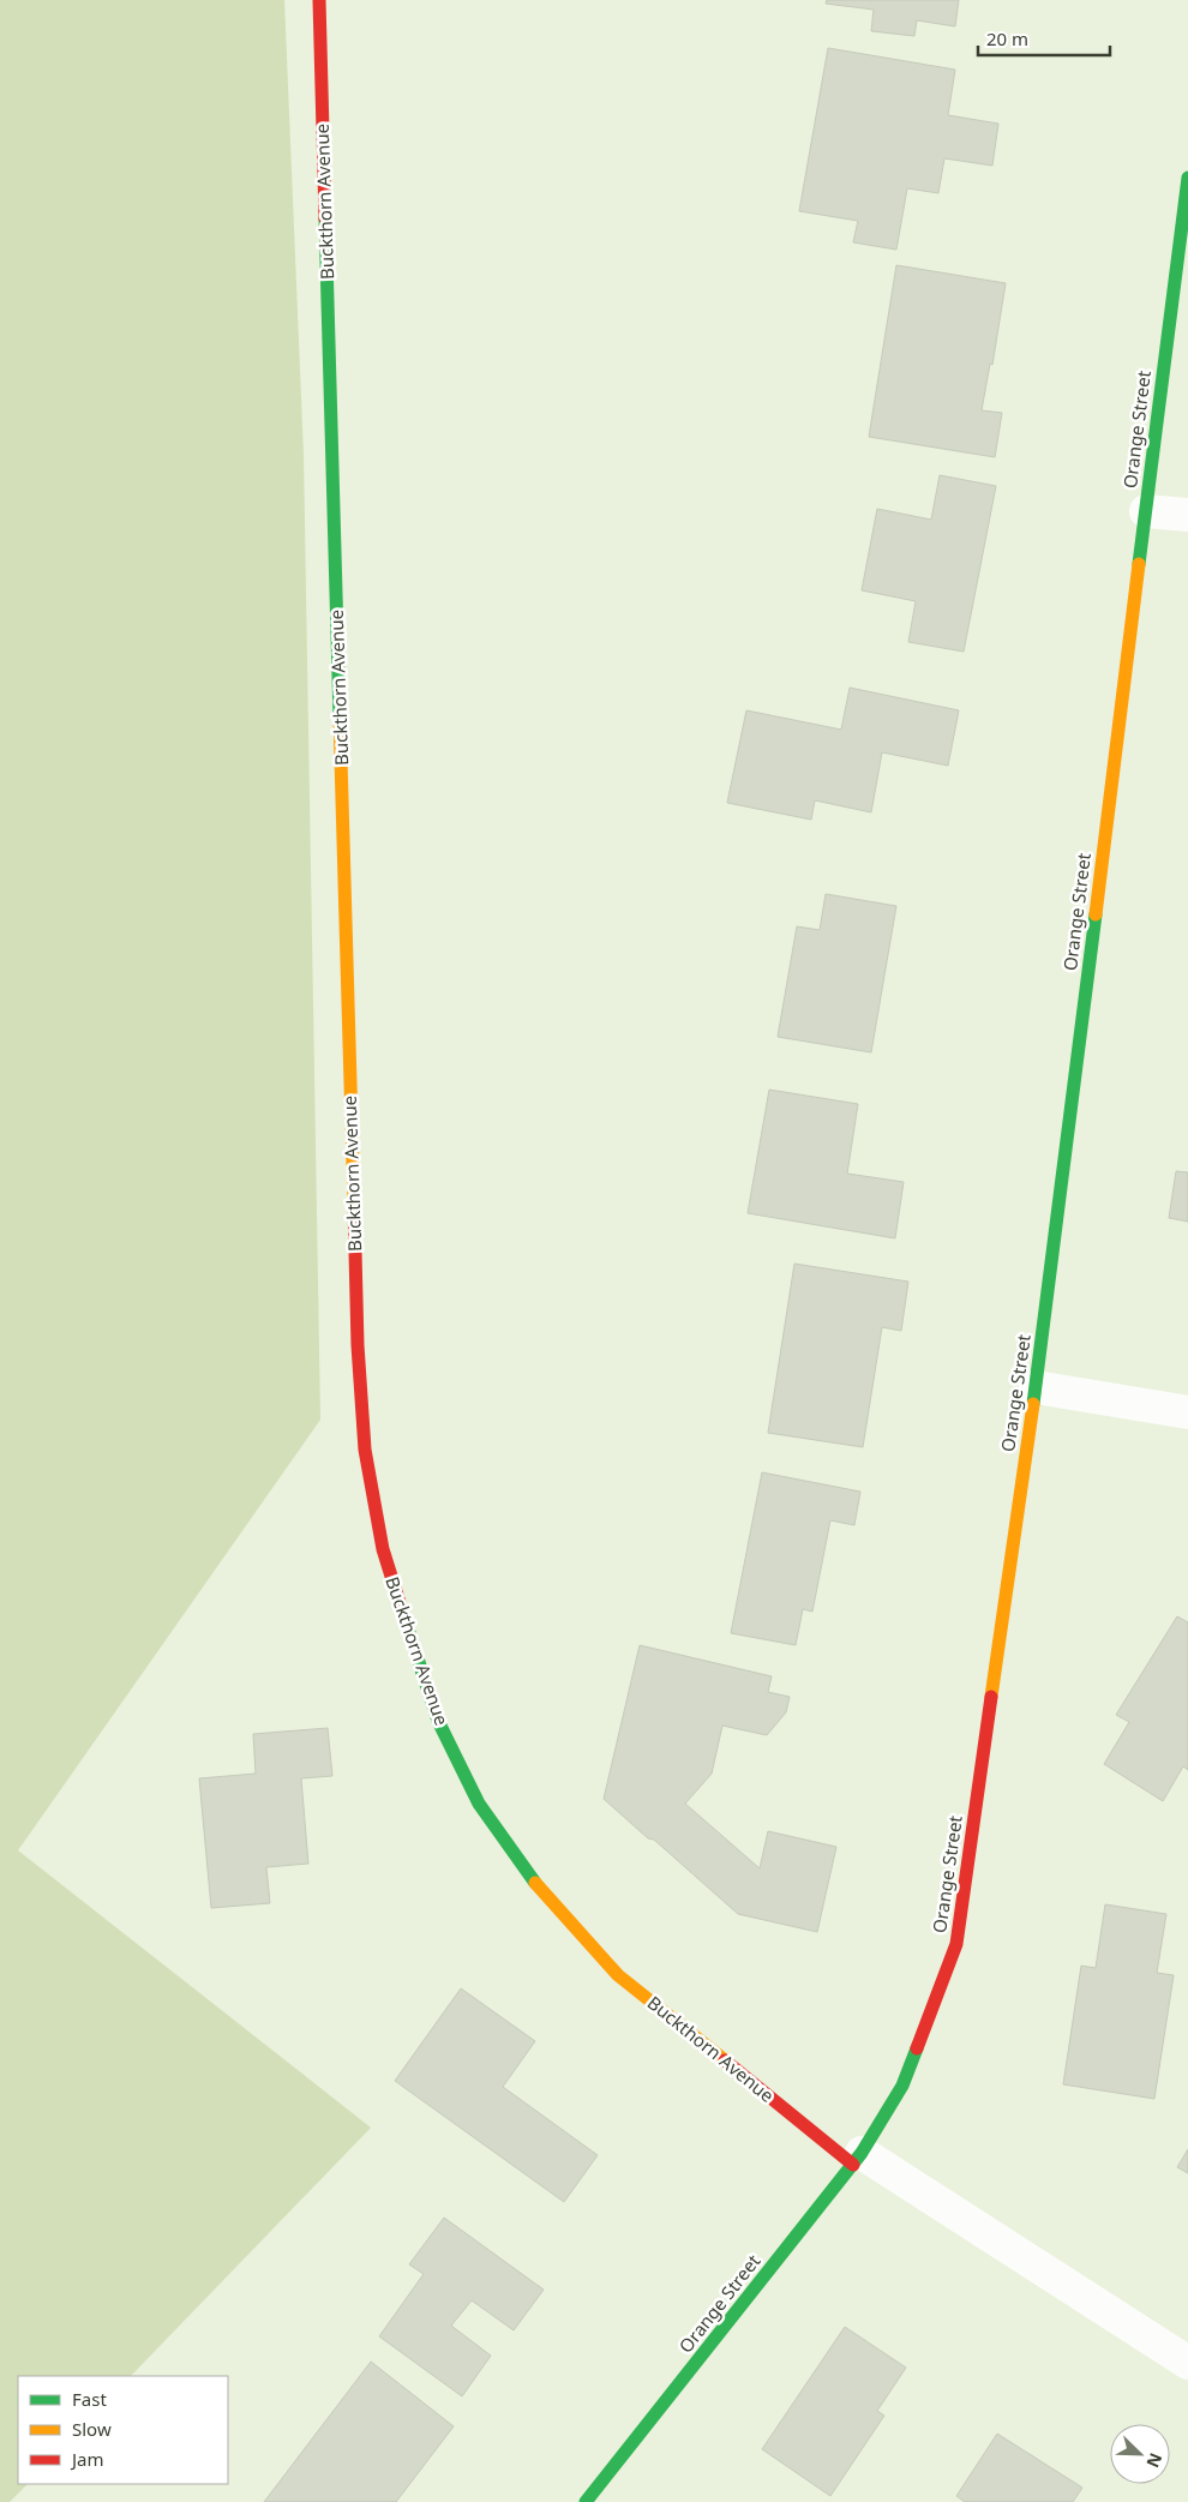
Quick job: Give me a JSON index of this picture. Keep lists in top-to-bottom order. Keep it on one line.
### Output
{"streets":{"street":["Buckthorn Avenue","Orange Street"]},"crossings":[["Buckthorn Avenue","Orange Street"]],"legend":["Fast","Slow","Jam"],"scale_bar":"20 m","north":"bottom right"}
